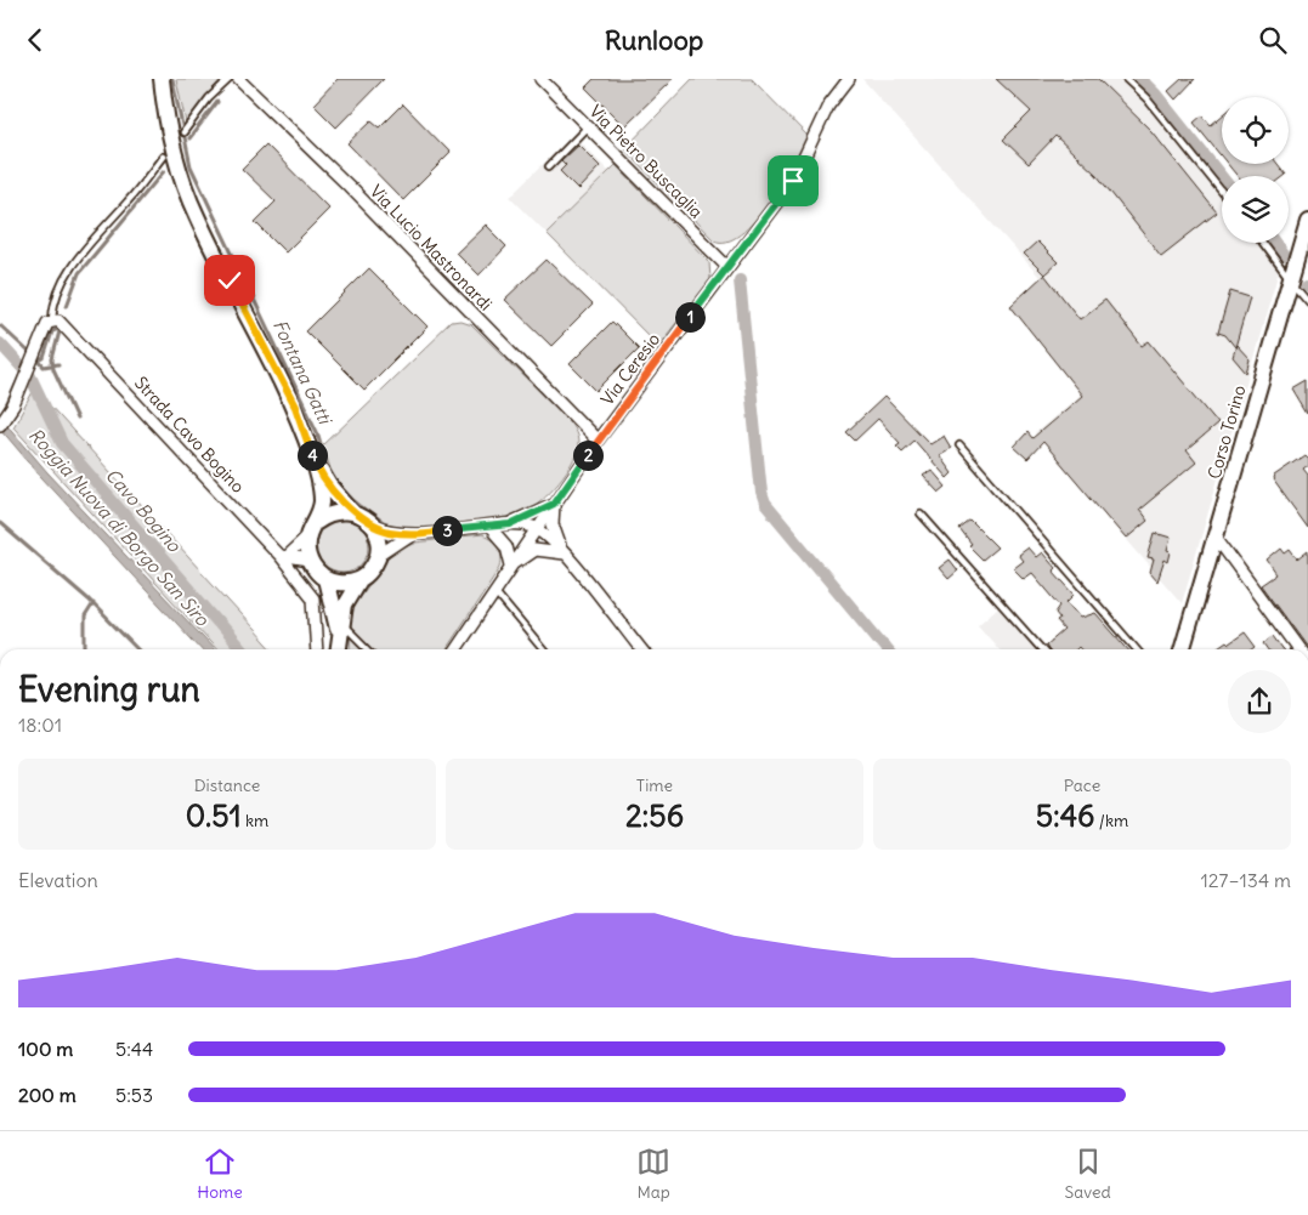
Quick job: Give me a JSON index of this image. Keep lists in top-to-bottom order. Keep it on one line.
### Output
{"streets":{"main road":["Corso Torino"],"street":["Via Pietro Buscaglia","Via Lucio Mastronardi","Via Ceresio","Strada Cavo Bogino"]},"crossings":[["Via Pietro Buscaglia","Via Ceresio"],["Via Lucio Mastronardi","Via Ceresio"]],"water":["Fontana Gatti","Cavo Bogino","Roggia Nuova di Borgo San Siro"],"page":{"header":"Runloop","pins":["1","2","4","3"],"heading":["Evening run","18:01"],"stats":[["Distance","0.51 km"],["Time","2:56"],["Pace","5:46 /km"]],"chart":["Elevation","127–134 m"],"list":[{"name":"100 m","note":"5:44"},{"name":"200 m","note":"5:53"}],"tabs":["Home","Map","Saved"]}}
